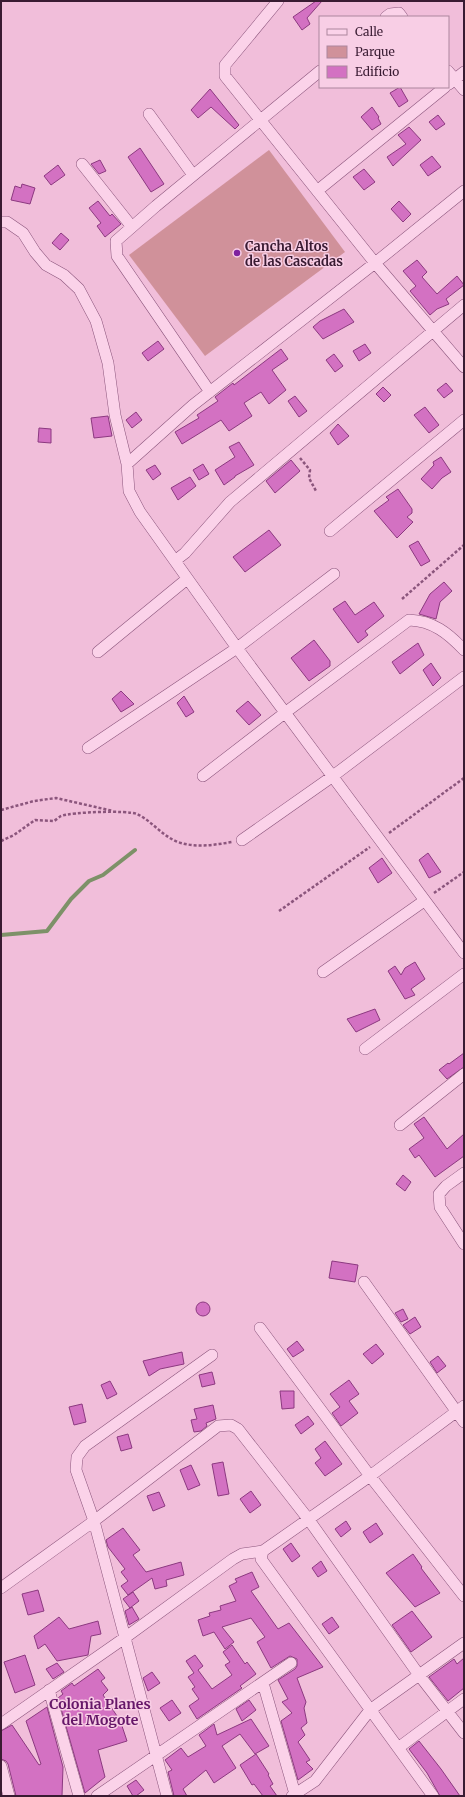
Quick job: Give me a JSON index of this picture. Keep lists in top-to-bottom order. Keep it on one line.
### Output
{"districts":["Colonia Planes del Mogote"],"places":["Cancha Altos de las Cascadas"],"legend":["Calle","Parque","Edificio"]}
